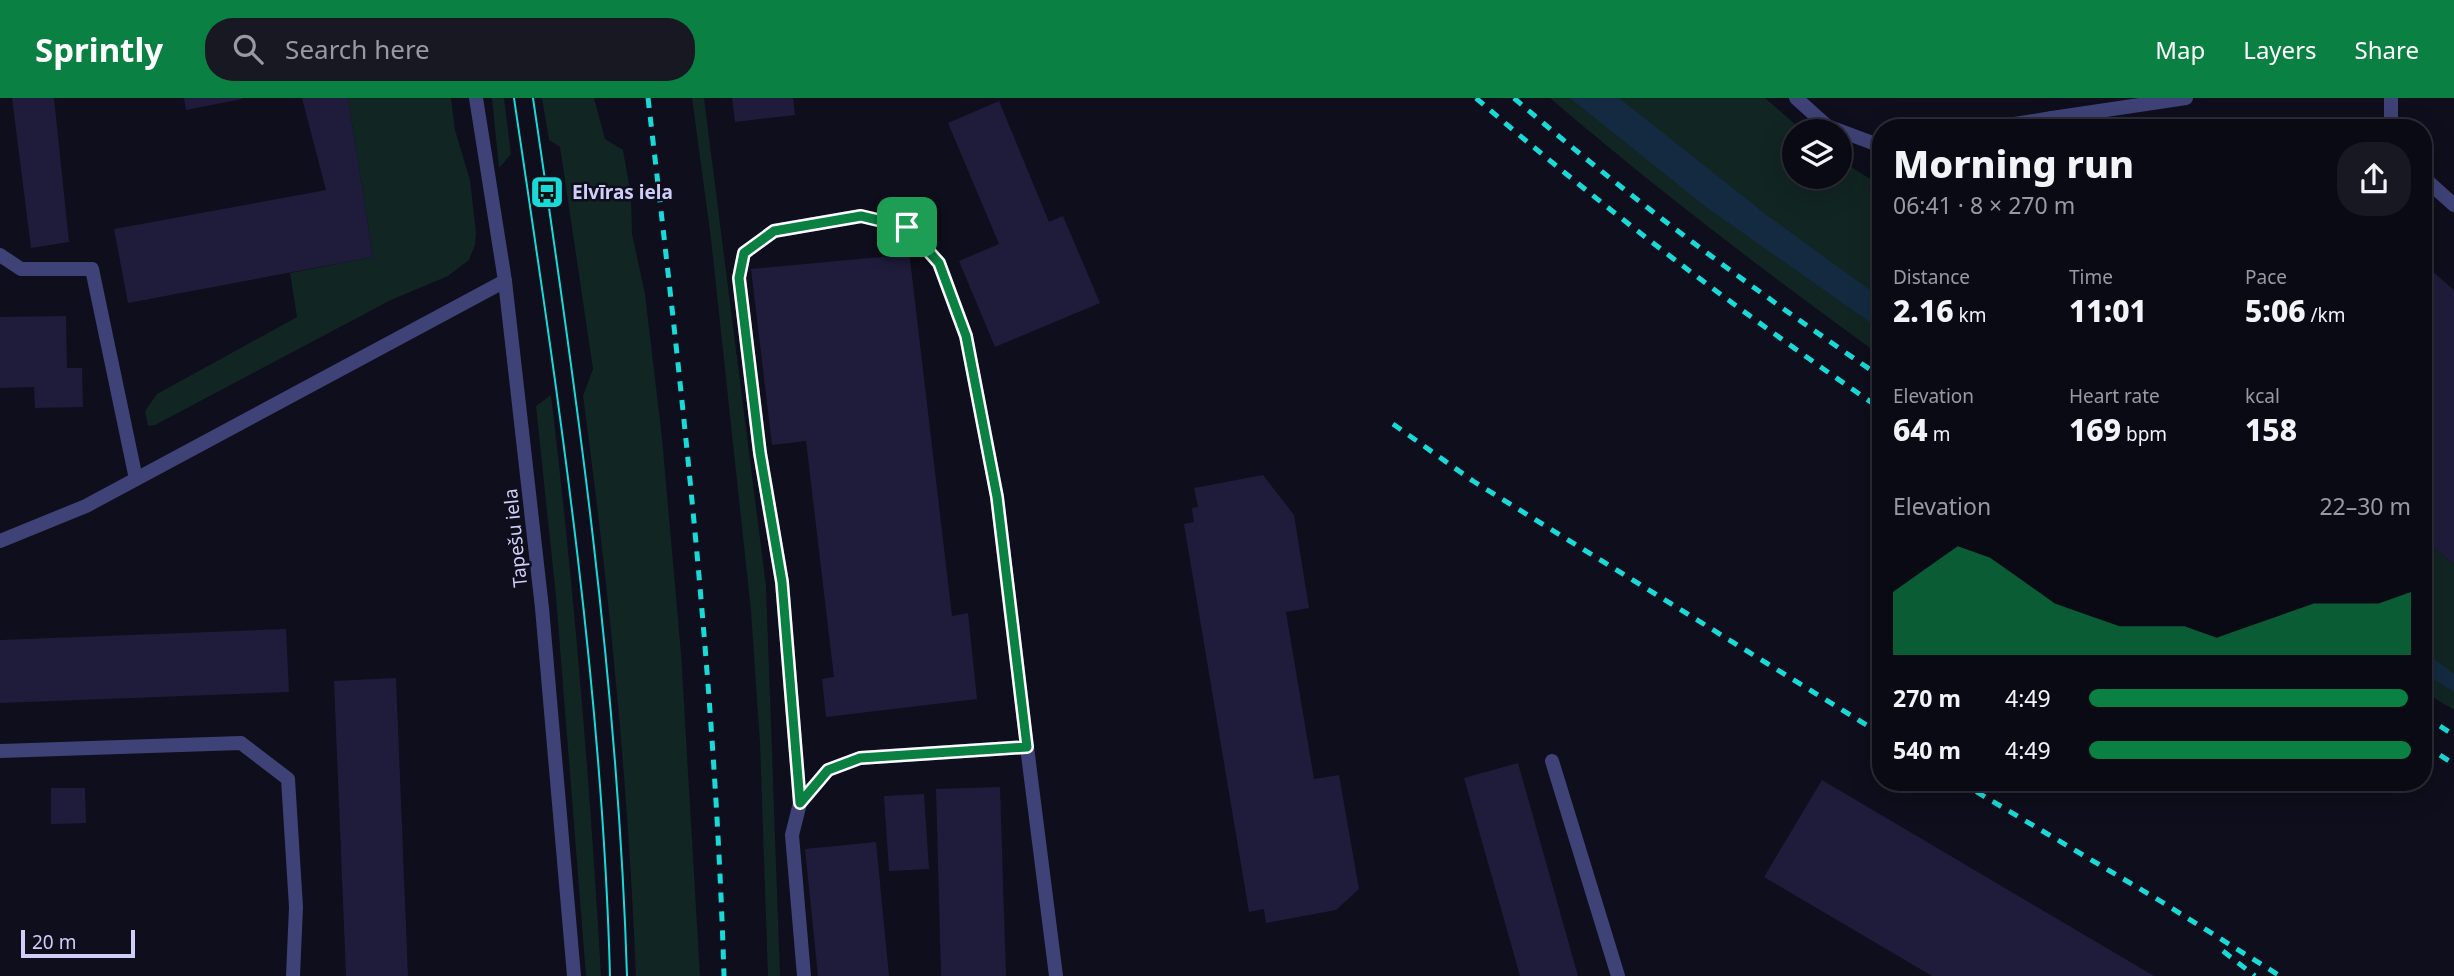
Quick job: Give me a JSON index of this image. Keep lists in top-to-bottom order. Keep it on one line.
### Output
{"streets":{"street":["Tapešu iela"]},"places":{"bus stop":["Elvīras iela"]},"scale_bar":"20 m","page":{"header":"Sprintly","search":"Search here","nav":["Map","Layers","Share"],"heading":["Morning run","06:41 · 8 × 270 m"],"stats":[["Distance","2.16 km"],["Time","11:01"],["Pace","5:06 /km"],["Elevation","64 m"],["Heart rate","169 bpm"],["kcal","158"]],"chart":["Elevation","22–30 m"],"list":[{"name":"270 m","note":"4:49"},{"name":"540 m","note":"4:49"}],"scale":"20 m"}}
